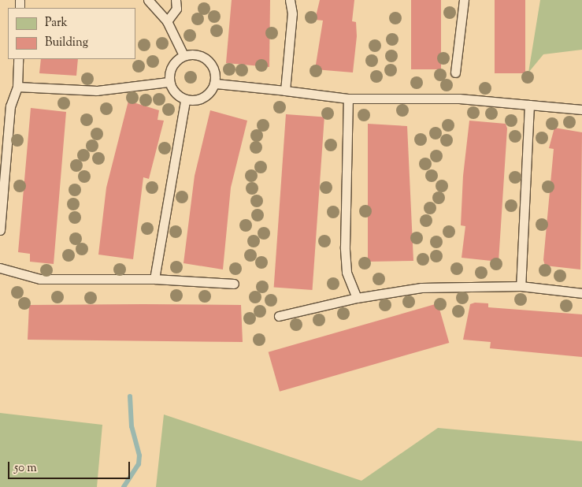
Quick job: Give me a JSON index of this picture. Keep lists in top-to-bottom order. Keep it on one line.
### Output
{"legend":["Park","Building"],"scale_bar":"50 m"}
